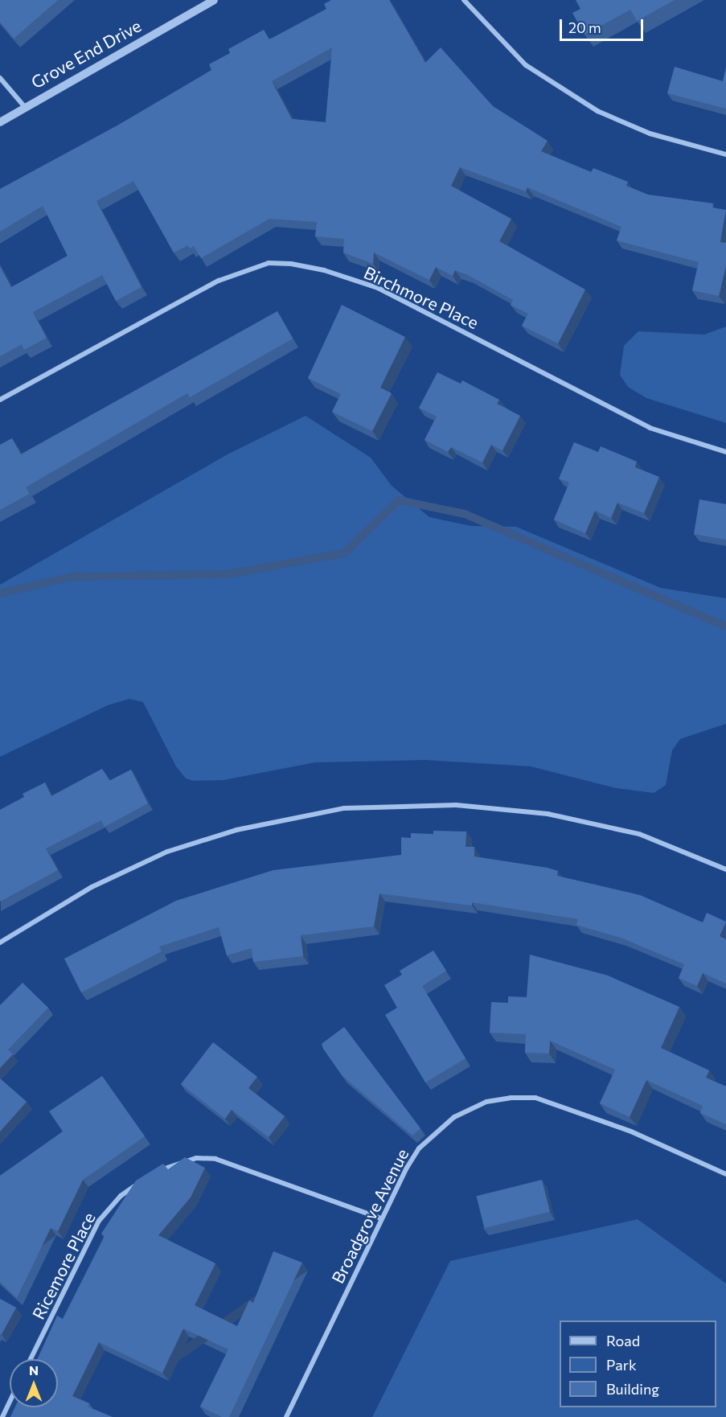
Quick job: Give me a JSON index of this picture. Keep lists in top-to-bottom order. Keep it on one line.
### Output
{"streets":{"street":["Grove End Drive","Birchmore Place","Broadgrove Avenue","Ricemore Place"]},"legend":["Road","Park","Building"],"scale_bar":"20 m","north":"top"}
